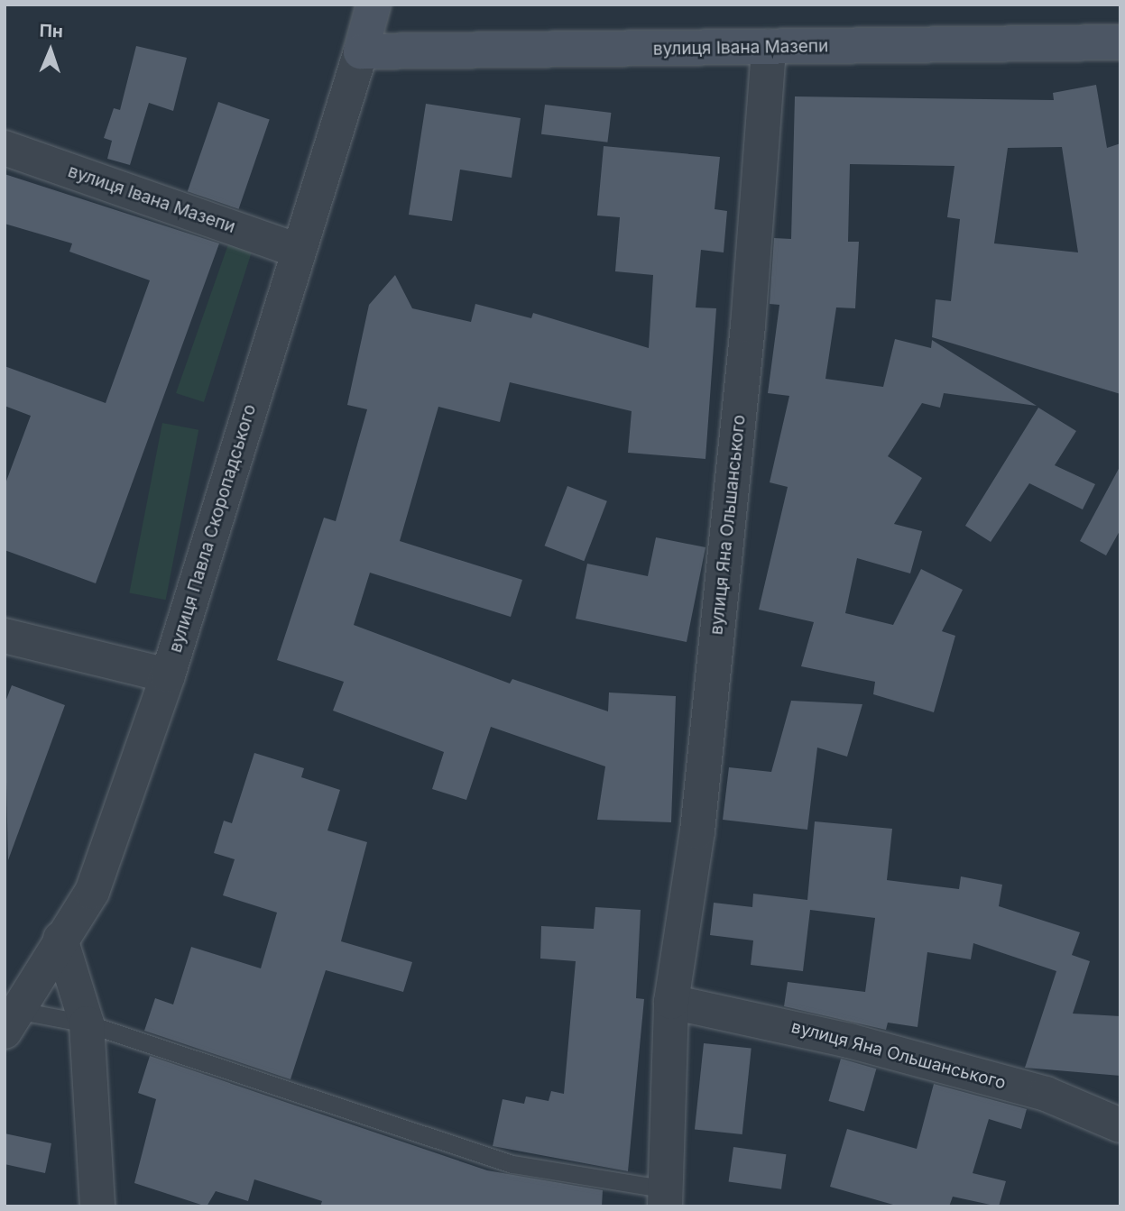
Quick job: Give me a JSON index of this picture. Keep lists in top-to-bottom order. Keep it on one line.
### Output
{"streets":{"street":["вулиця Івана Мазепи","вулиця Яна Ольшанського","вулиця Павла Скоропадського"]},"crossings":[["вулиця Івана Мазепи","вулиця Яна Ольшанського"],["вулиця Івана Мазепи","вулиця Павла Скоропадського"]],"north":"top"}
